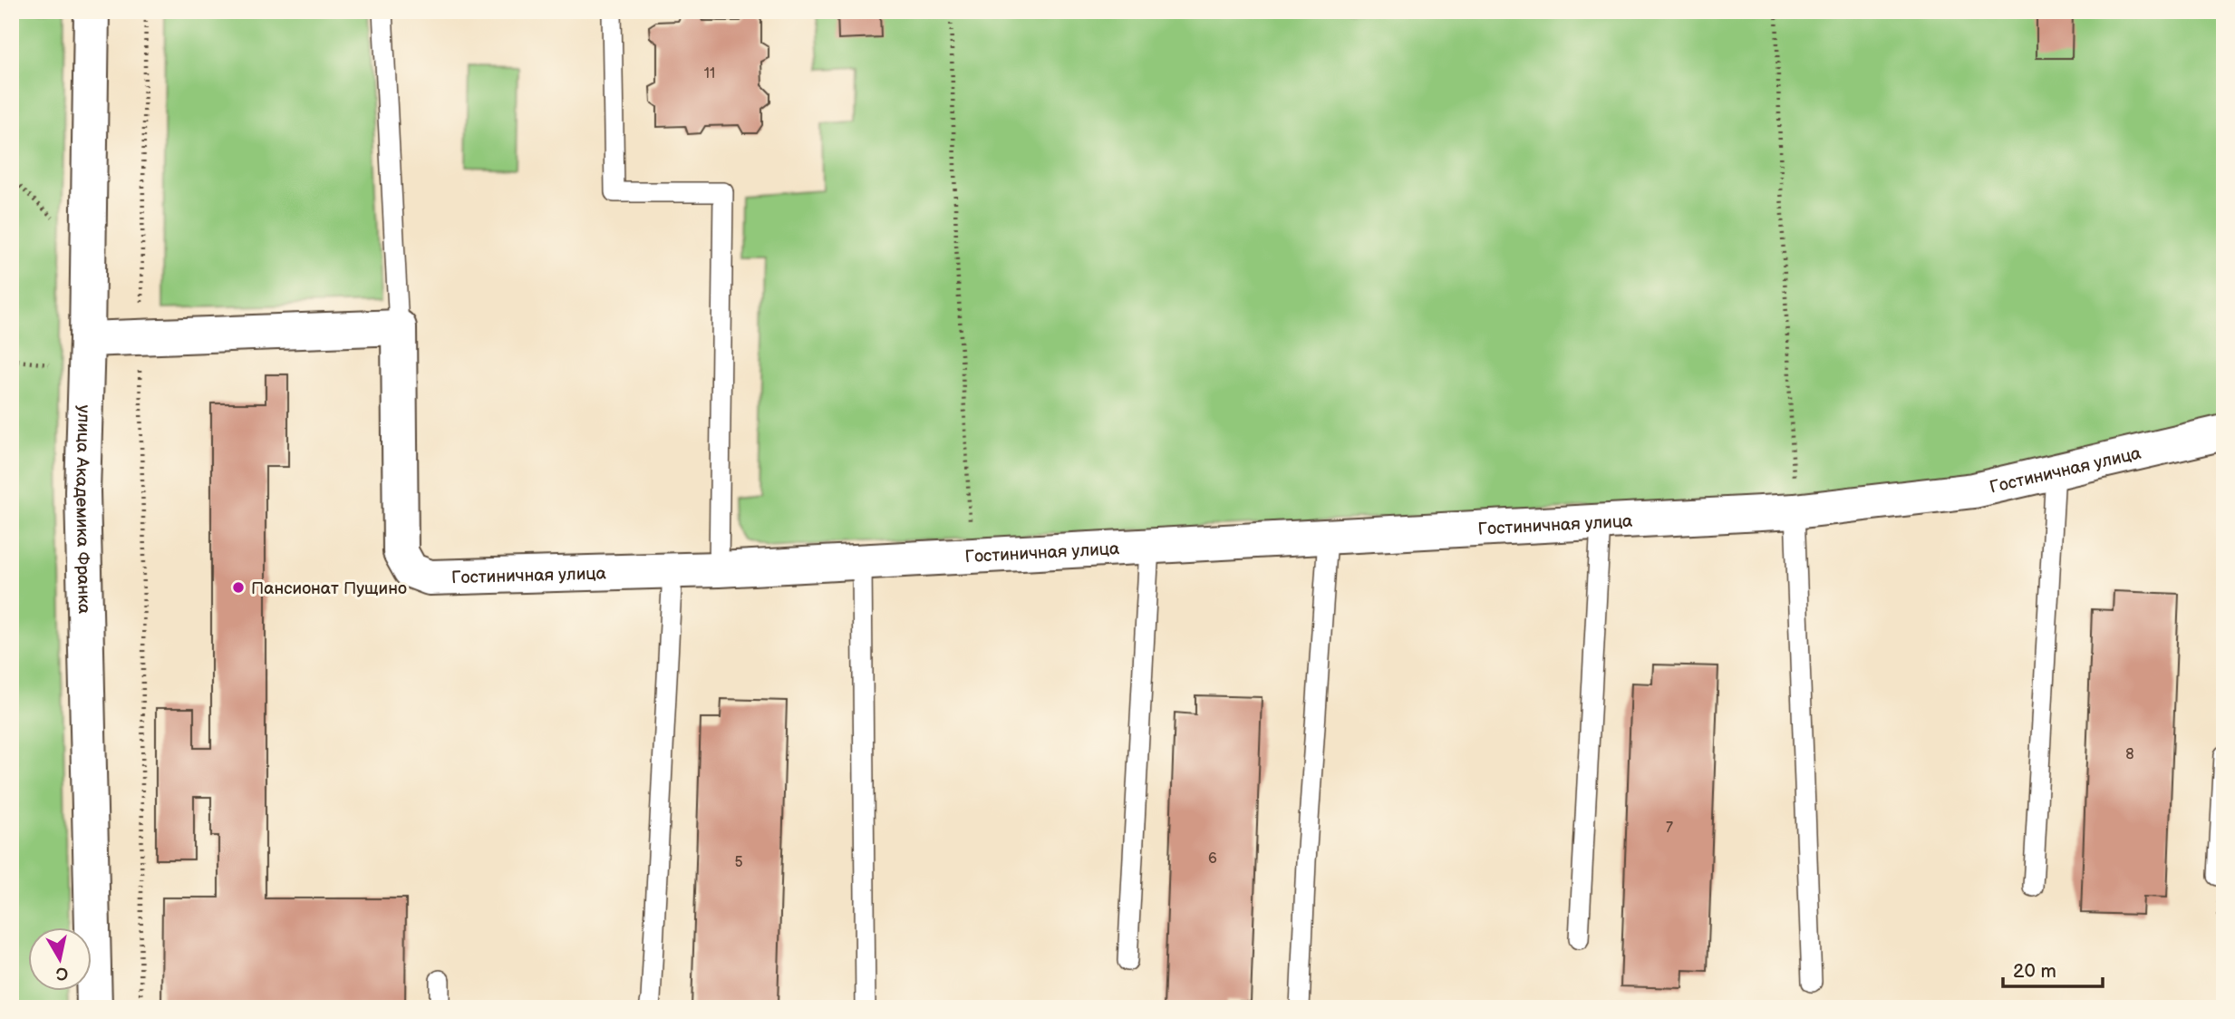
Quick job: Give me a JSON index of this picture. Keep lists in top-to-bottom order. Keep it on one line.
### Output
{"streets":{"street":["Гостиничная улица","улица Академика Франка"]},"places":["Пансионат Пущино"],"house_numbers":["11","8","7","6","5"],"scale_bar":"20 m","north":"bottom"}
